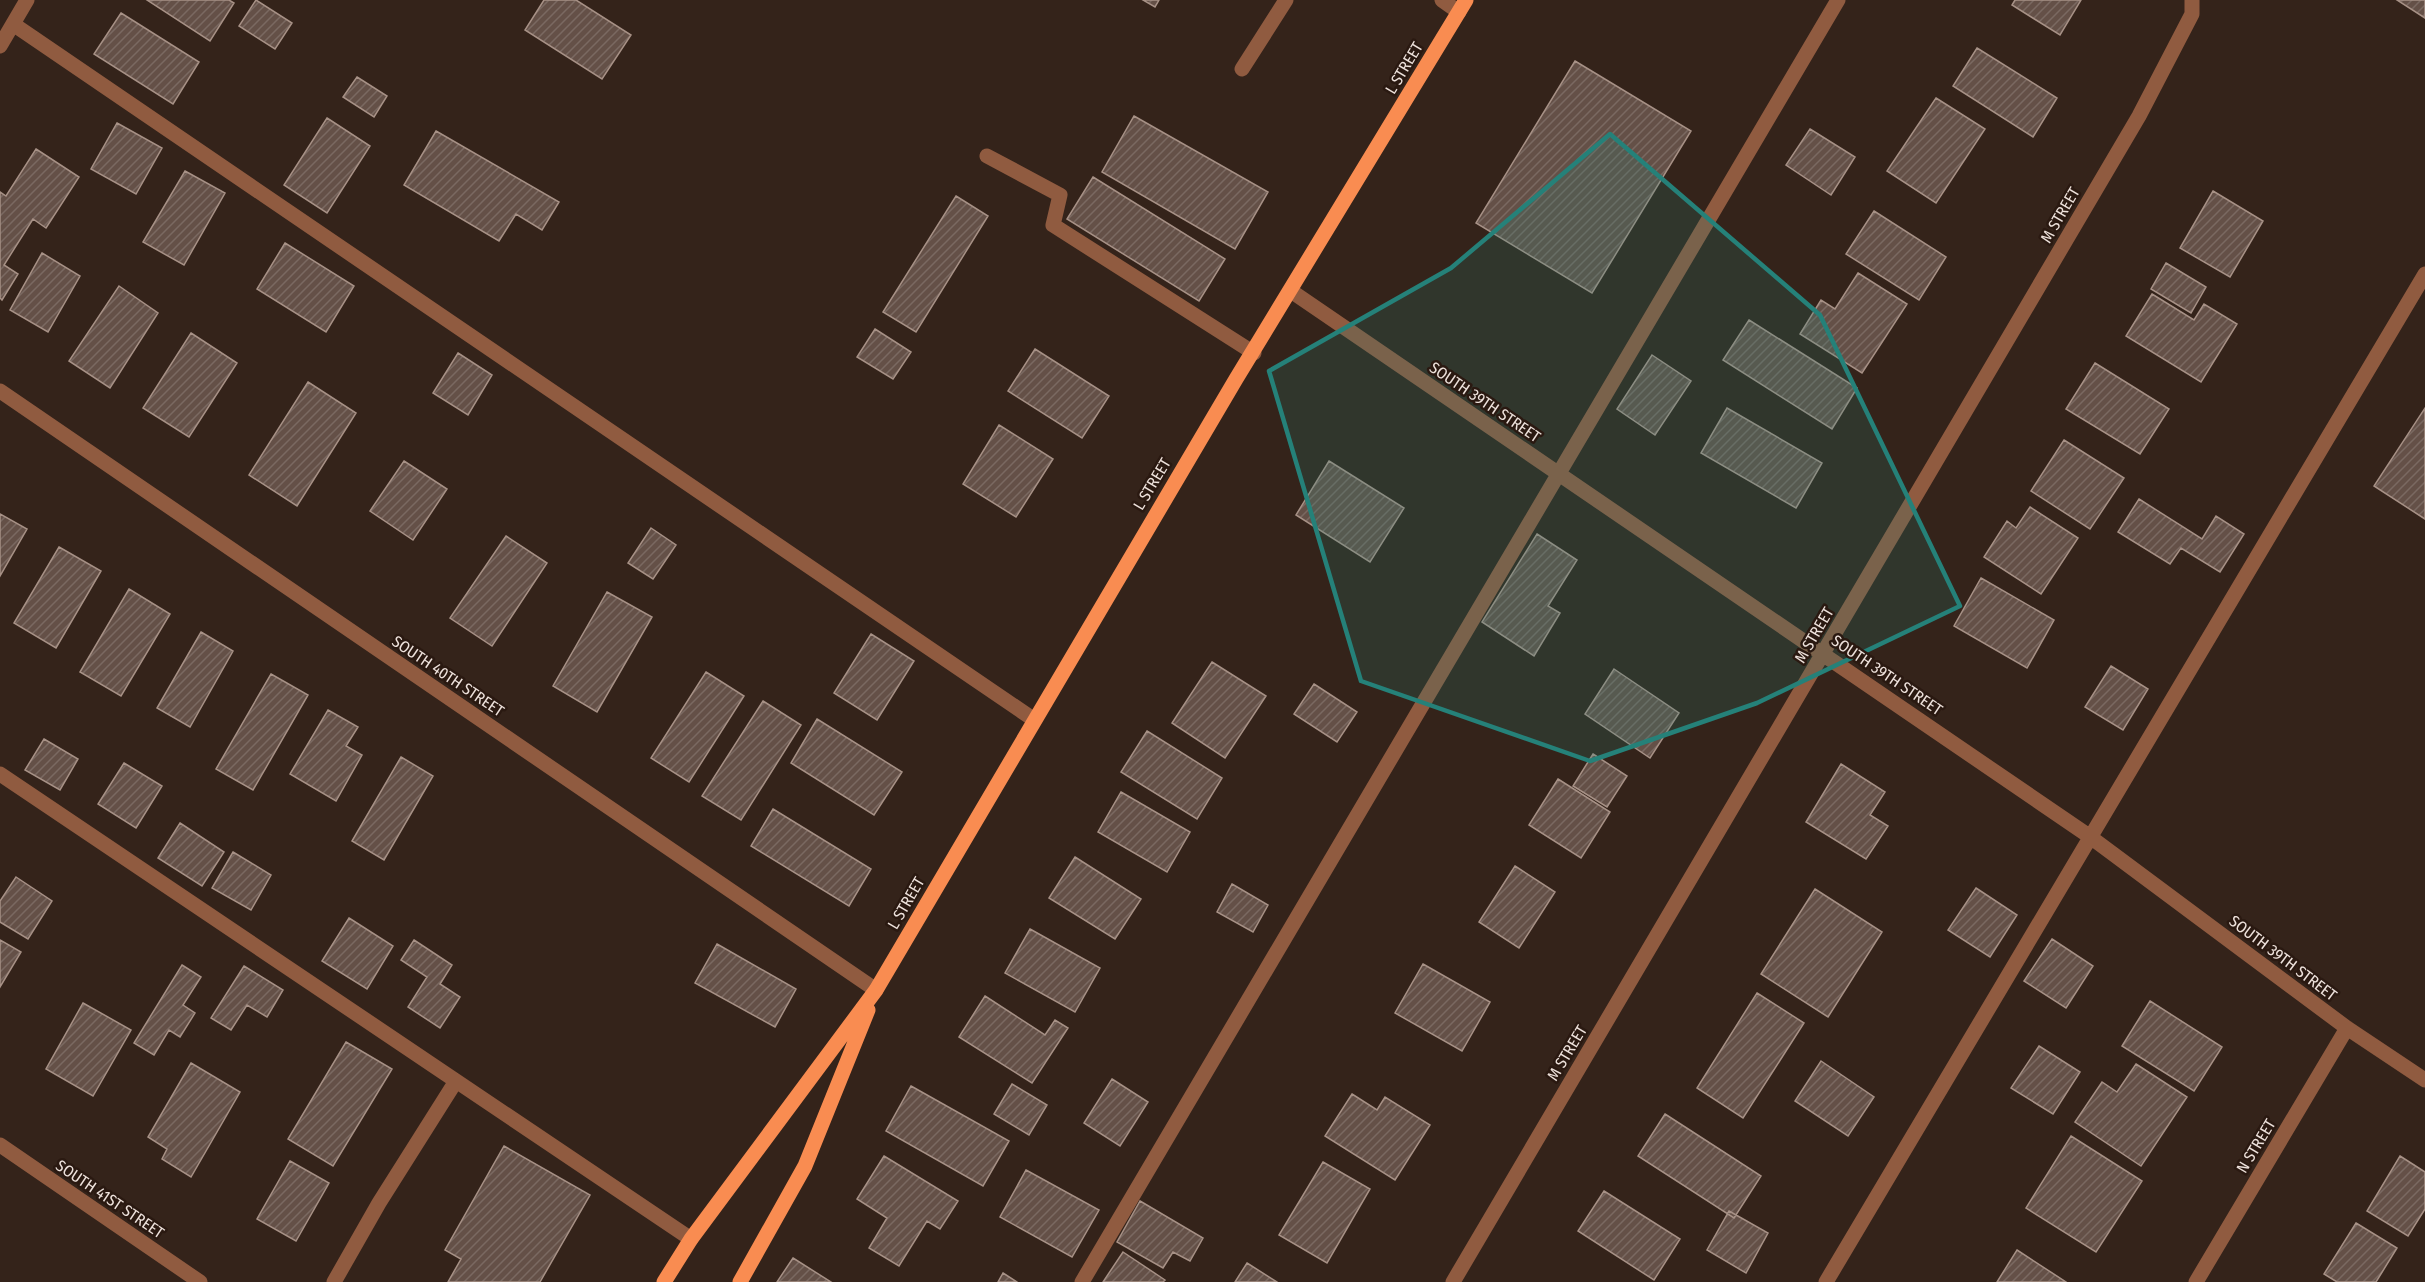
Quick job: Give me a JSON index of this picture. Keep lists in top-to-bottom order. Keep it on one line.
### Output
{"streets":{"main road":["L STREET"],"street":["M STREET","SOUTH 39TH STREET","SOUTH 40TH STREET","N STREET","SOUTH 41ST STREET"]},"crossings":[["L STREET","SOUTH 39TH STREET"],["L STREET","SOUTH 40TH STREET"],["M STREET","SOUTH 39TH STREET"],["SOUTH 39TH STREET","N STREET"]]}
